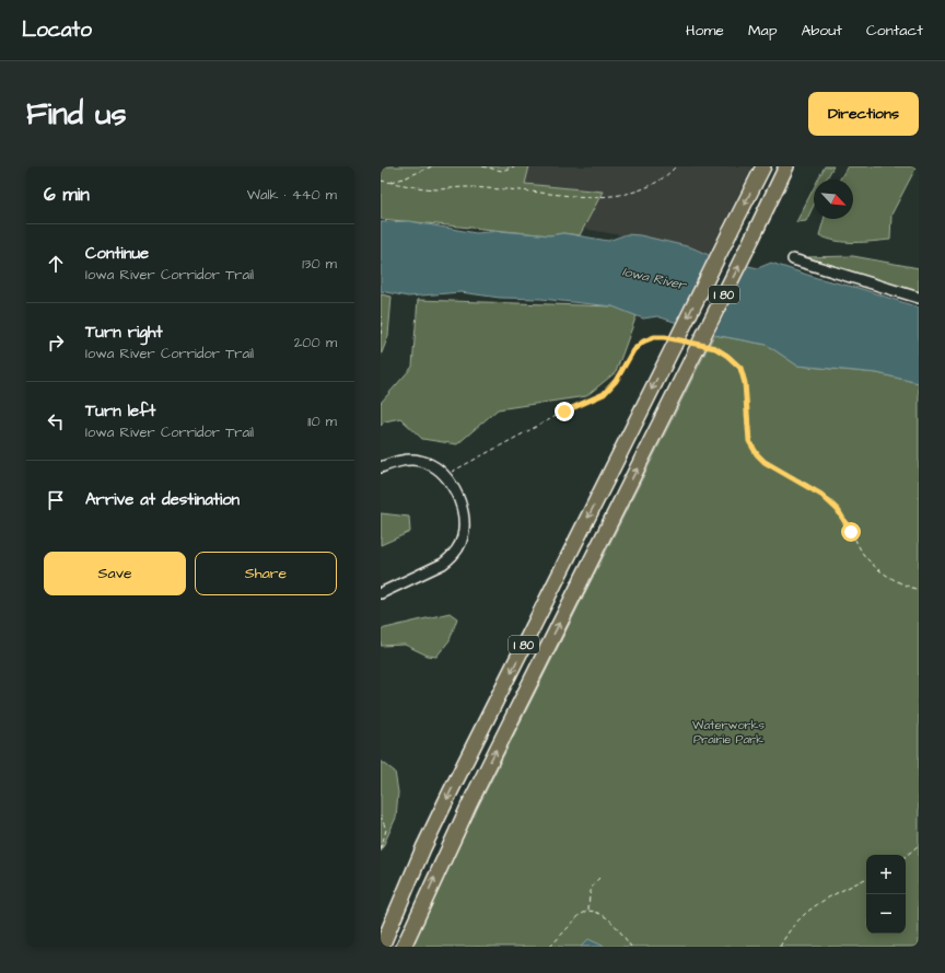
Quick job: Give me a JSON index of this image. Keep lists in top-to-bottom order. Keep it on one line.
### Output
{"streets":{"highway":["I 80"]},"water":["Iowa River"],"parks":["Waterworks Prairie Park"],"north":"bottom right","page":{"header":"Locato","nav":["Home","Map","About","Contact"],"buttons":["Directions",["Save","Share"]],"title":"Find us","heading":["6 min","Walk · 440 m"],"list":[["Continue","Iowa River Corridor Trail","130 m"],["Turn right","Iowa River Corridor Trail","200 m"],["Turn left","Iowa River Corridor Trail","110 m"],"Arrive at destination"],"map_buttons":["+","−"]}}
